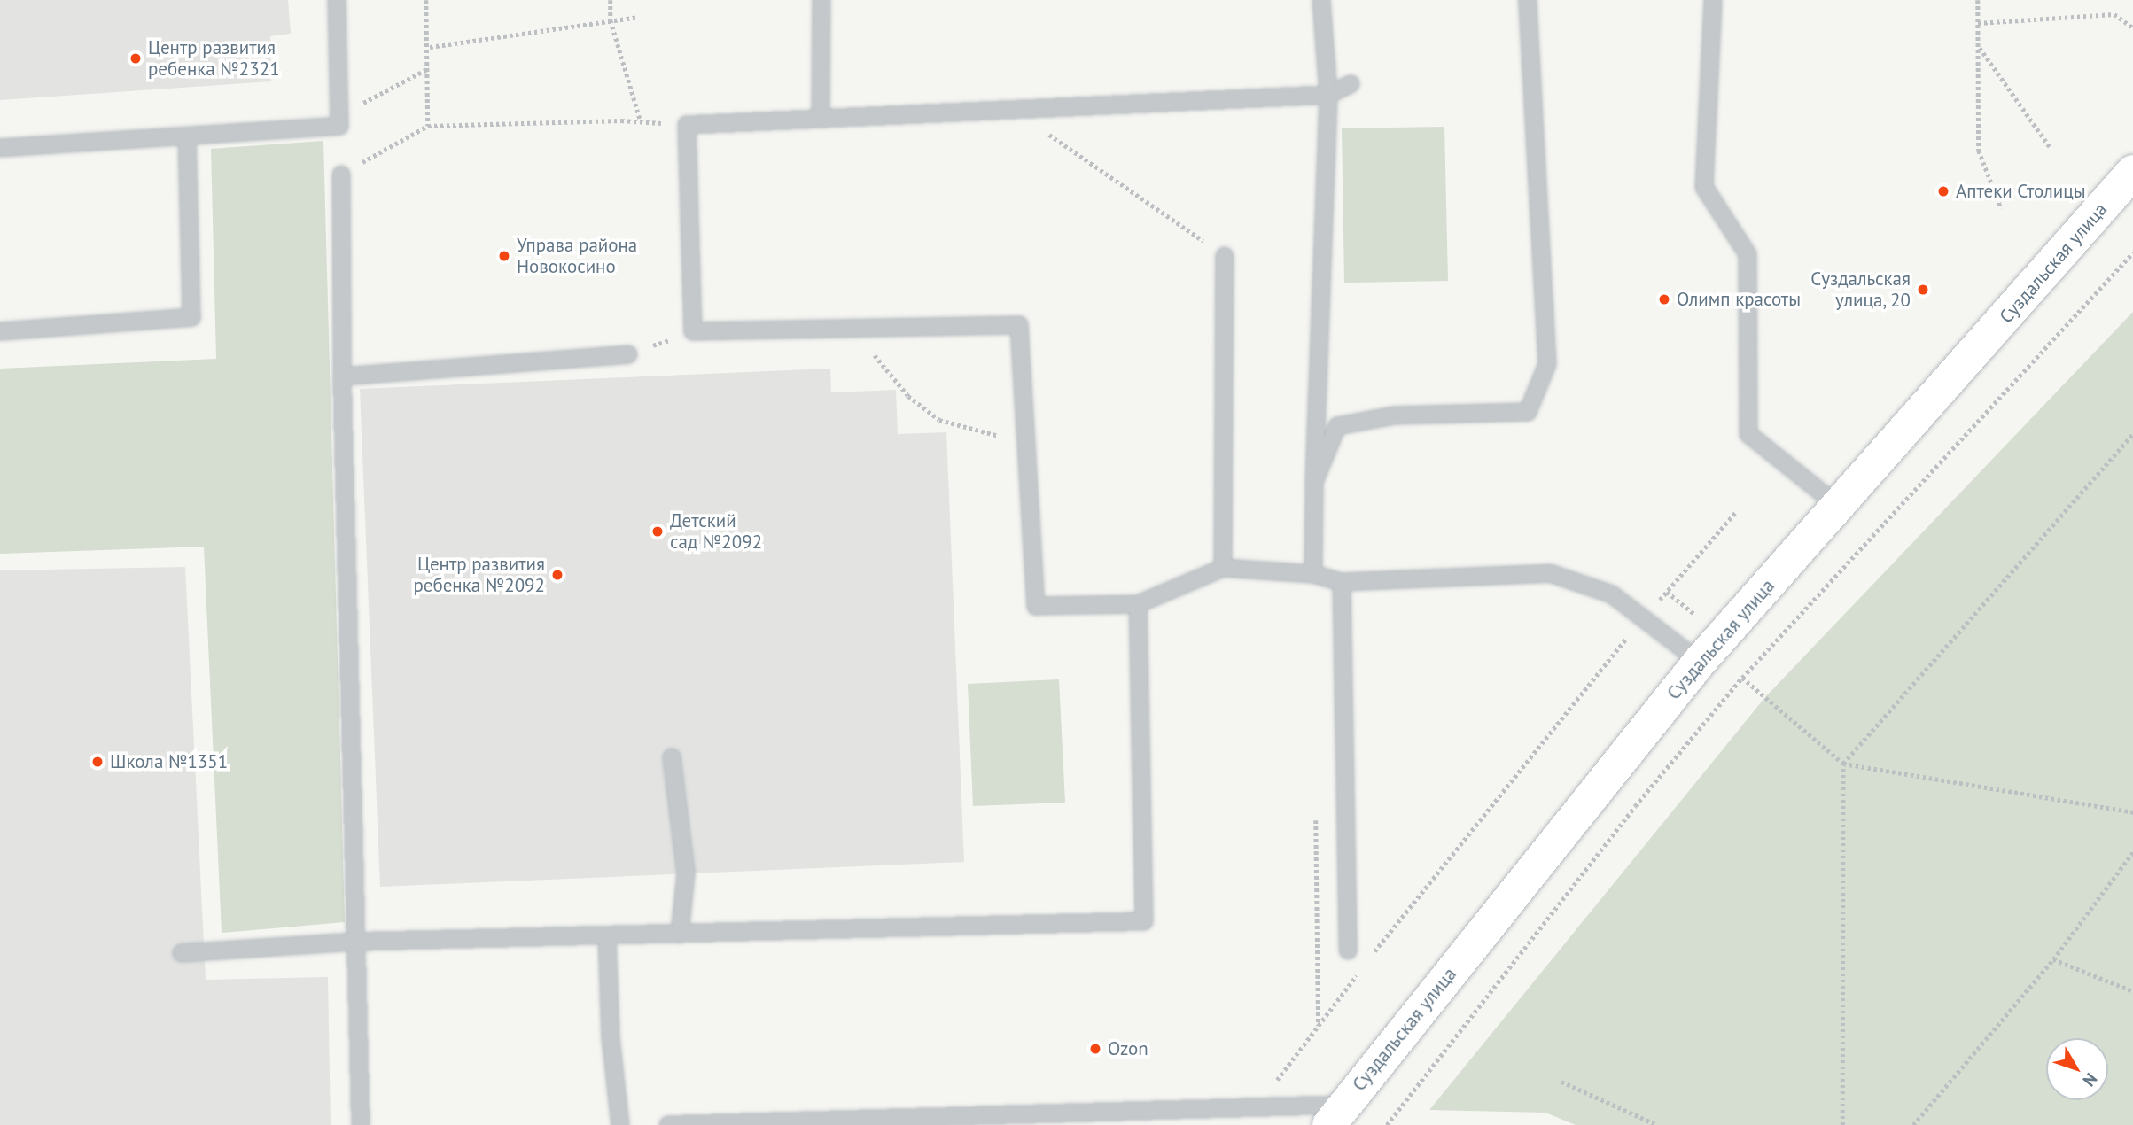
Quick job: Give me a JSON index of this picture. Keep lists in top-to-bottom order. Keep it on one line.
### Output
{"streets":{"street":["Суздальская улица"]},"places":["Центр развития ребенка №2321","Аптеки Столицы","Управа района Новокосино","Суздальская улица, 20","Олимп красоты","Детский сад №2092","Центр развития ребенка №2092","Школа №1351","Ozon"],"north":"bottom right"}
